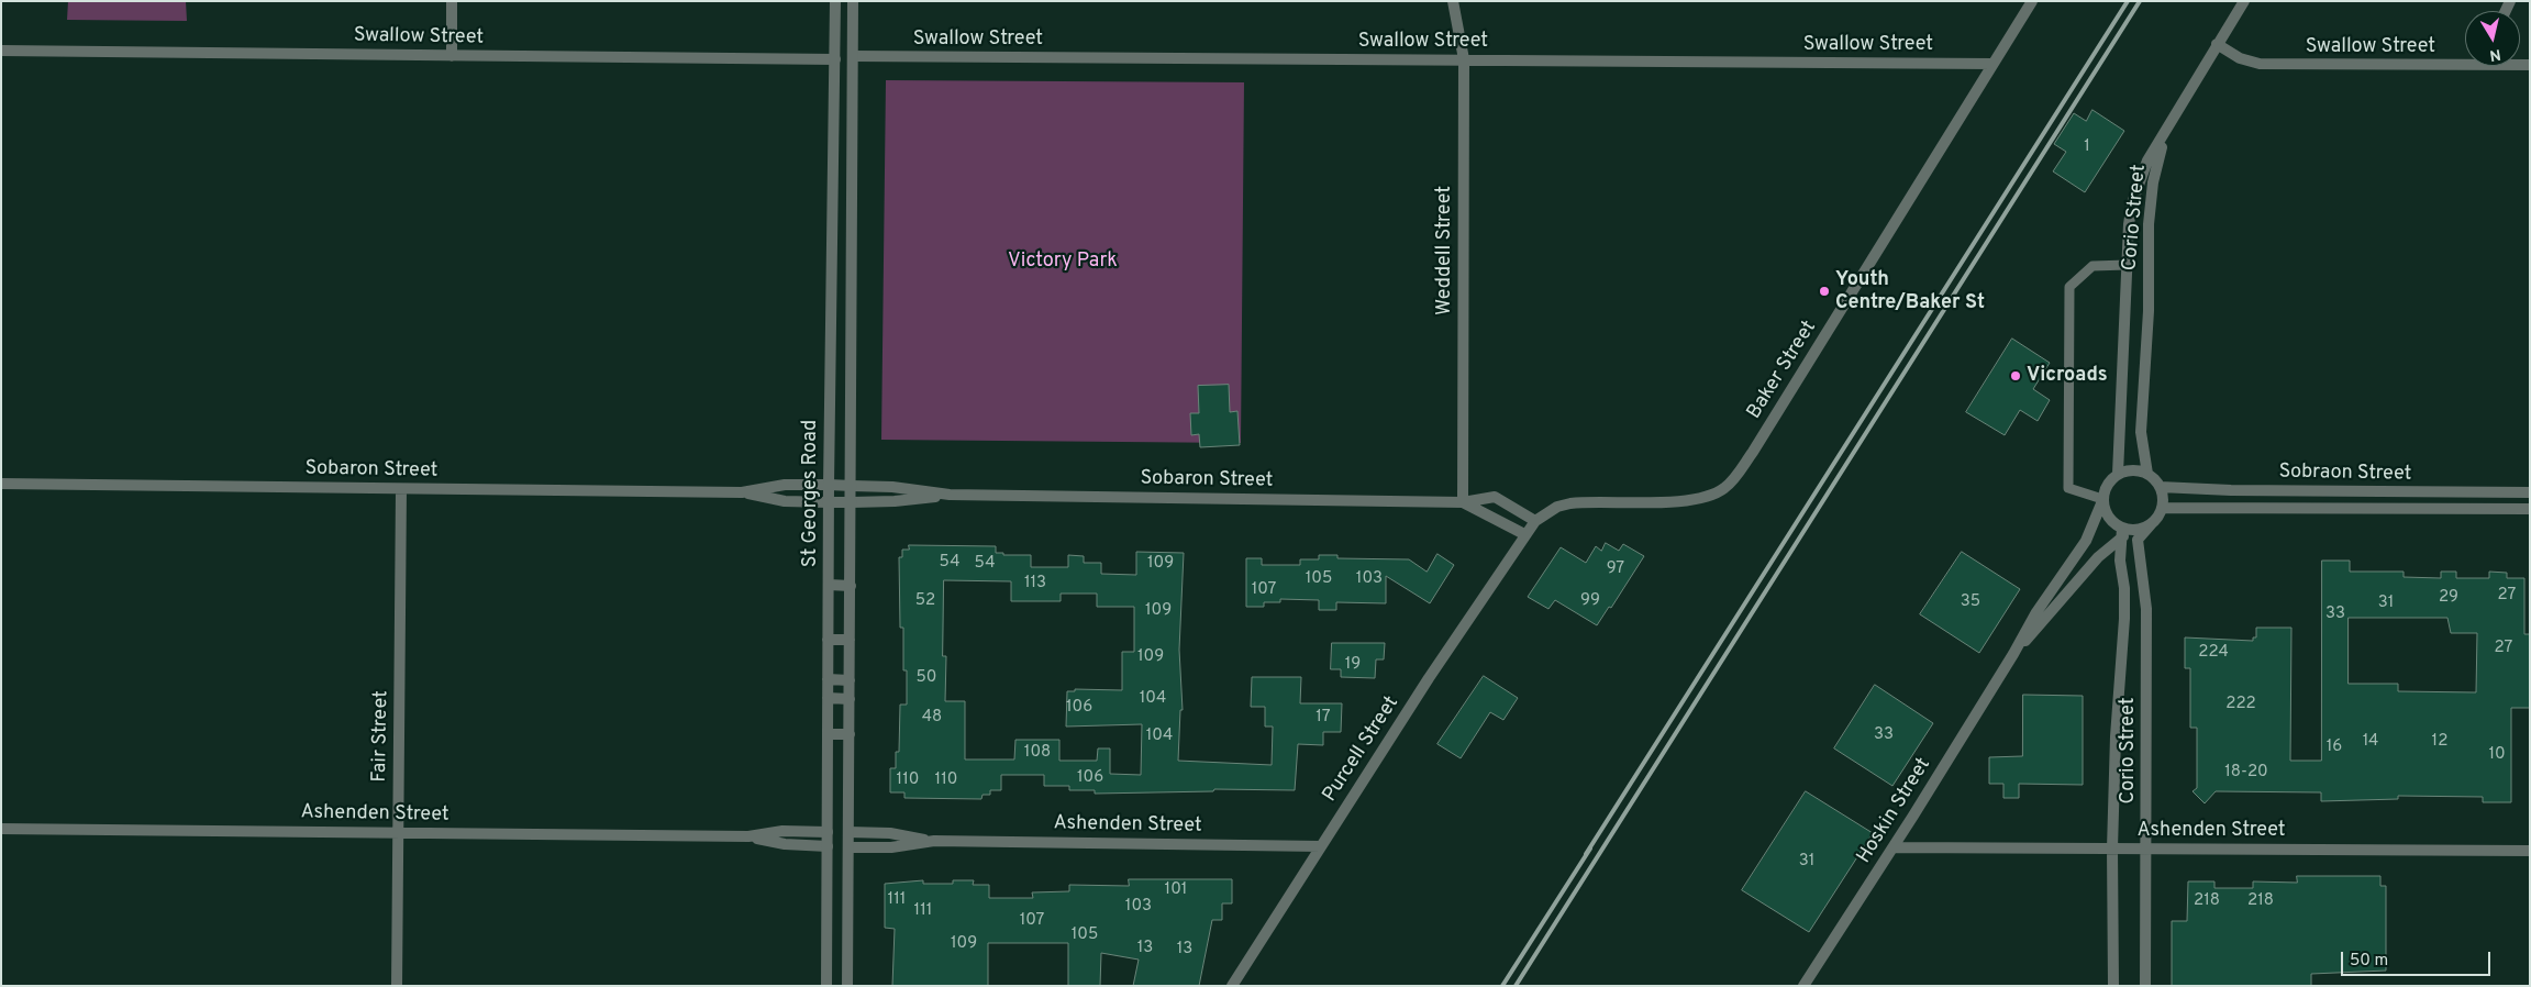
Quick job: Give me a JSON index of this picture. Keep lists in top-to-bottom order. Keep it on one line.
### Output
{"streets":{"street":["Swallow Street","Corio Street","Weddell Street","Baker Street","Sobaron Street","Sobraon Street","St Georges Road","Fair Street","Purcell Street","Hoskin Street","Ashenden Street"]},"crossings":[["Swallow Street","Weddell Street"],["Swallow Street","Baker Street"],["Swallow Street","St Georges Road"],["Corio Street","Sobraon Street"],["Corio Street","Hoskin Street"],["Corio Street","Ashenden Street"],["Weddell Street","Sobaron Street"],["Baker Street","Sobaron Street"],["Baker Street","Purcell Street"],["Sobaron Street","St Georges Road"],["Sobaron Street","Fair Street"],["Sobaron Street","Purcell Street"],["Sobraon Street","Hoskin Street"],["St Georges Road","Ashenden Street"],["Fair Street","Ashenden Street"],["Purcell Street","Ashenden Street"],["Hoskin Street","Ashenden Street"]],"parks":["Victory Park"],"places":["Youth Centre/Baker St","Vicroads"],"house_numbers":["1","54","54","109","97","105","103","113","107","27","29","52","99","35","31","109","33","27","224","109","19","50","104","222","106","48","17","33","104","14","12","16","108","10","18-20","106","110","110","31","101","111","218","218","103","111","107","105","109","13","13"],"scale_bar":"50 m","north":"bottom"}
